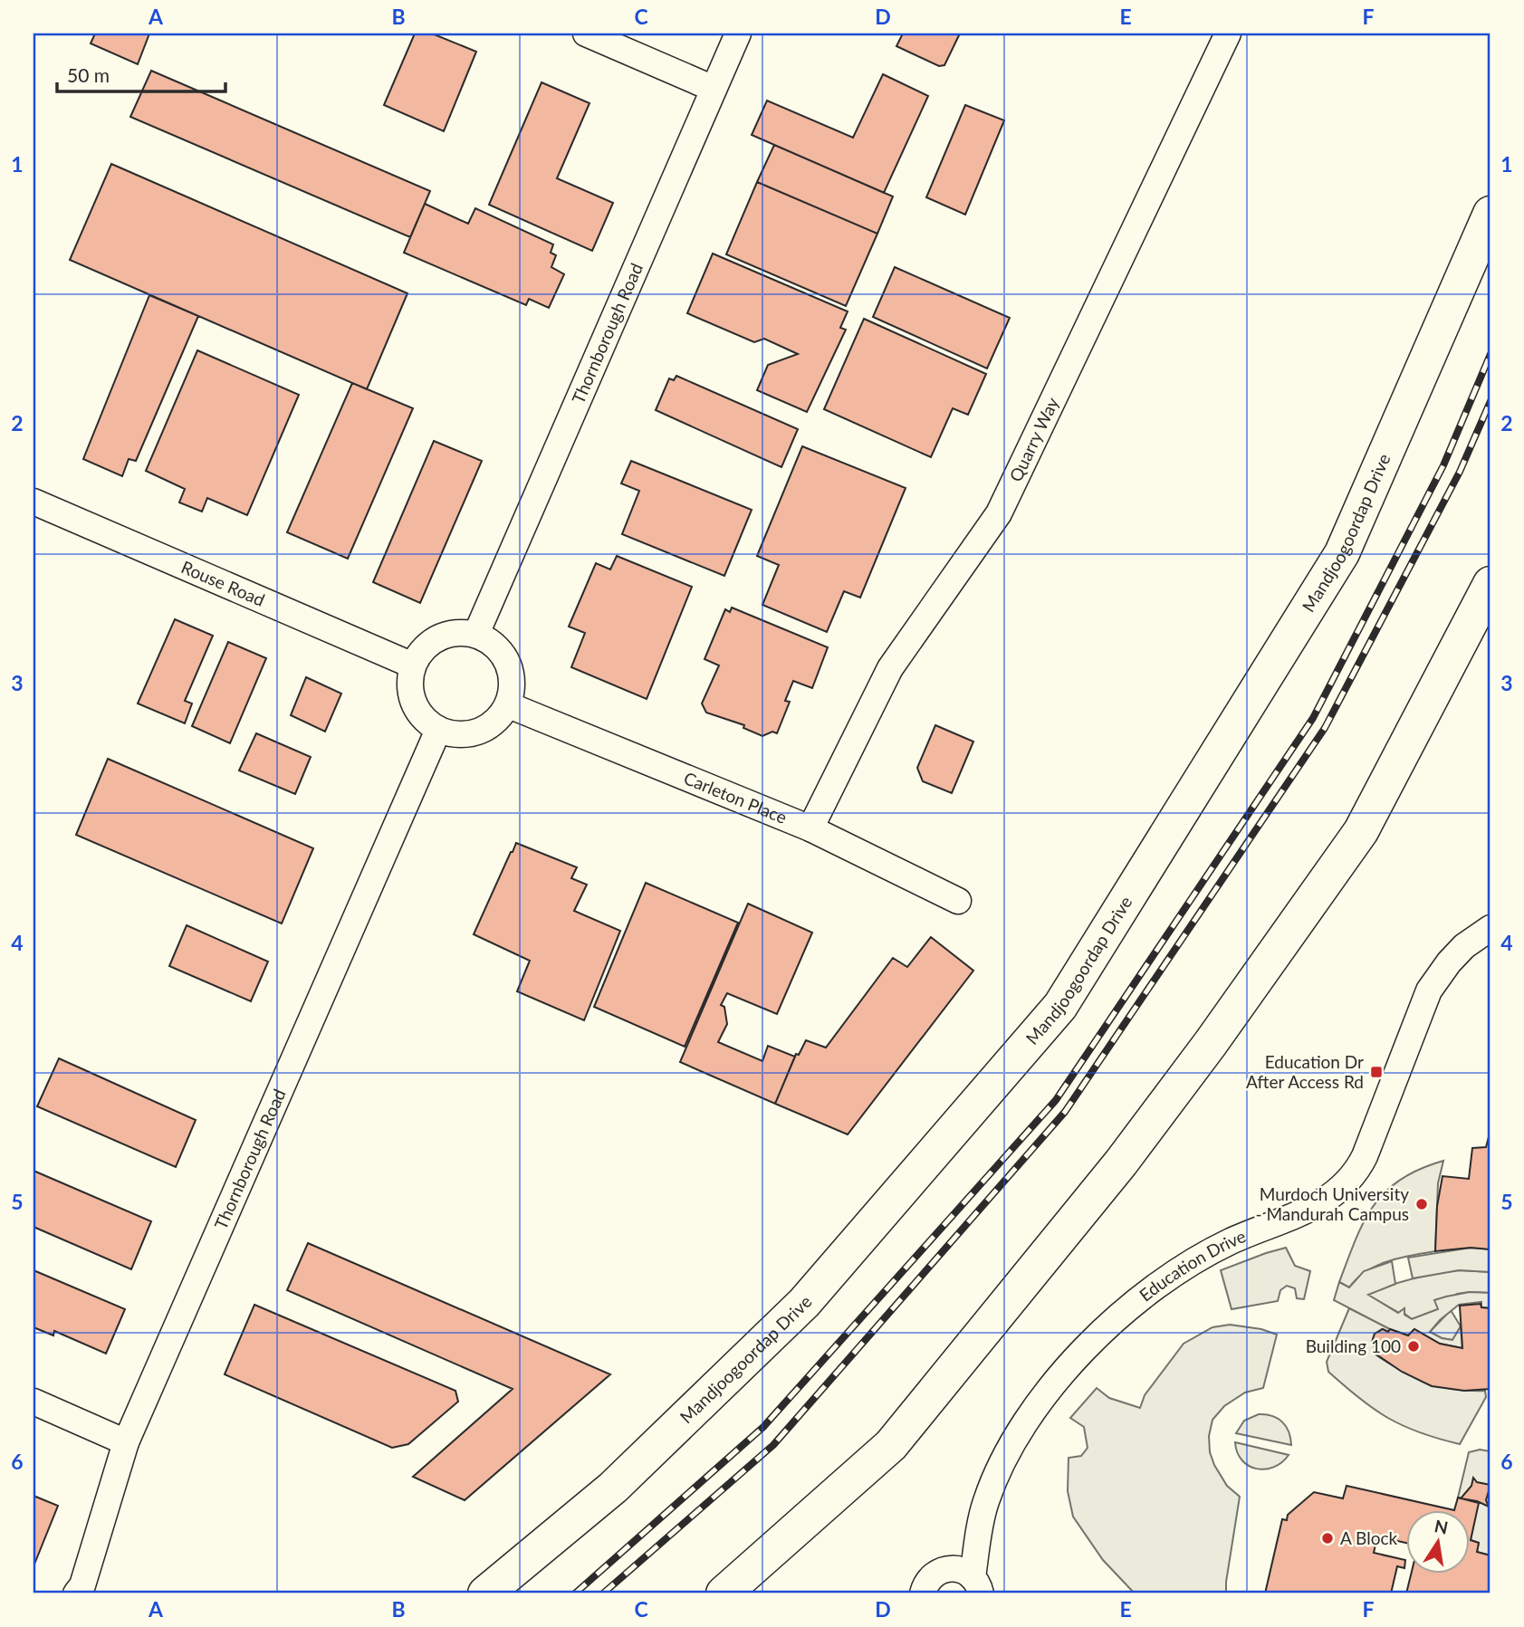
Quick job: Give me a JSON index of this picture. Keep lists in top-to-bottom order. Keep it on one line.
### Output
{"streets":{"highway":["Mandjoogoordap Drive"],"street":["Thornborough Road","Quarry Way","Rouse Road","Carleton Place","Education Drive"]},"crossings":[["Thornborough Road","Rouse Road"],["Thornborough Road","Carleton Place"],["Quarry Way","Carleton Place"],["Rouse Road","Carleton Place"]],"places":{"transit":["Education Dr After Access Rd"],"other":["Murdoch University - Mandurah Campus","Building 100","A Block"]},"scale_bar":"50 m","north":"top","grid":{"columns":["A","B","C","D","E","F"],"rows":["1","2","3","4","5","6"]}}
